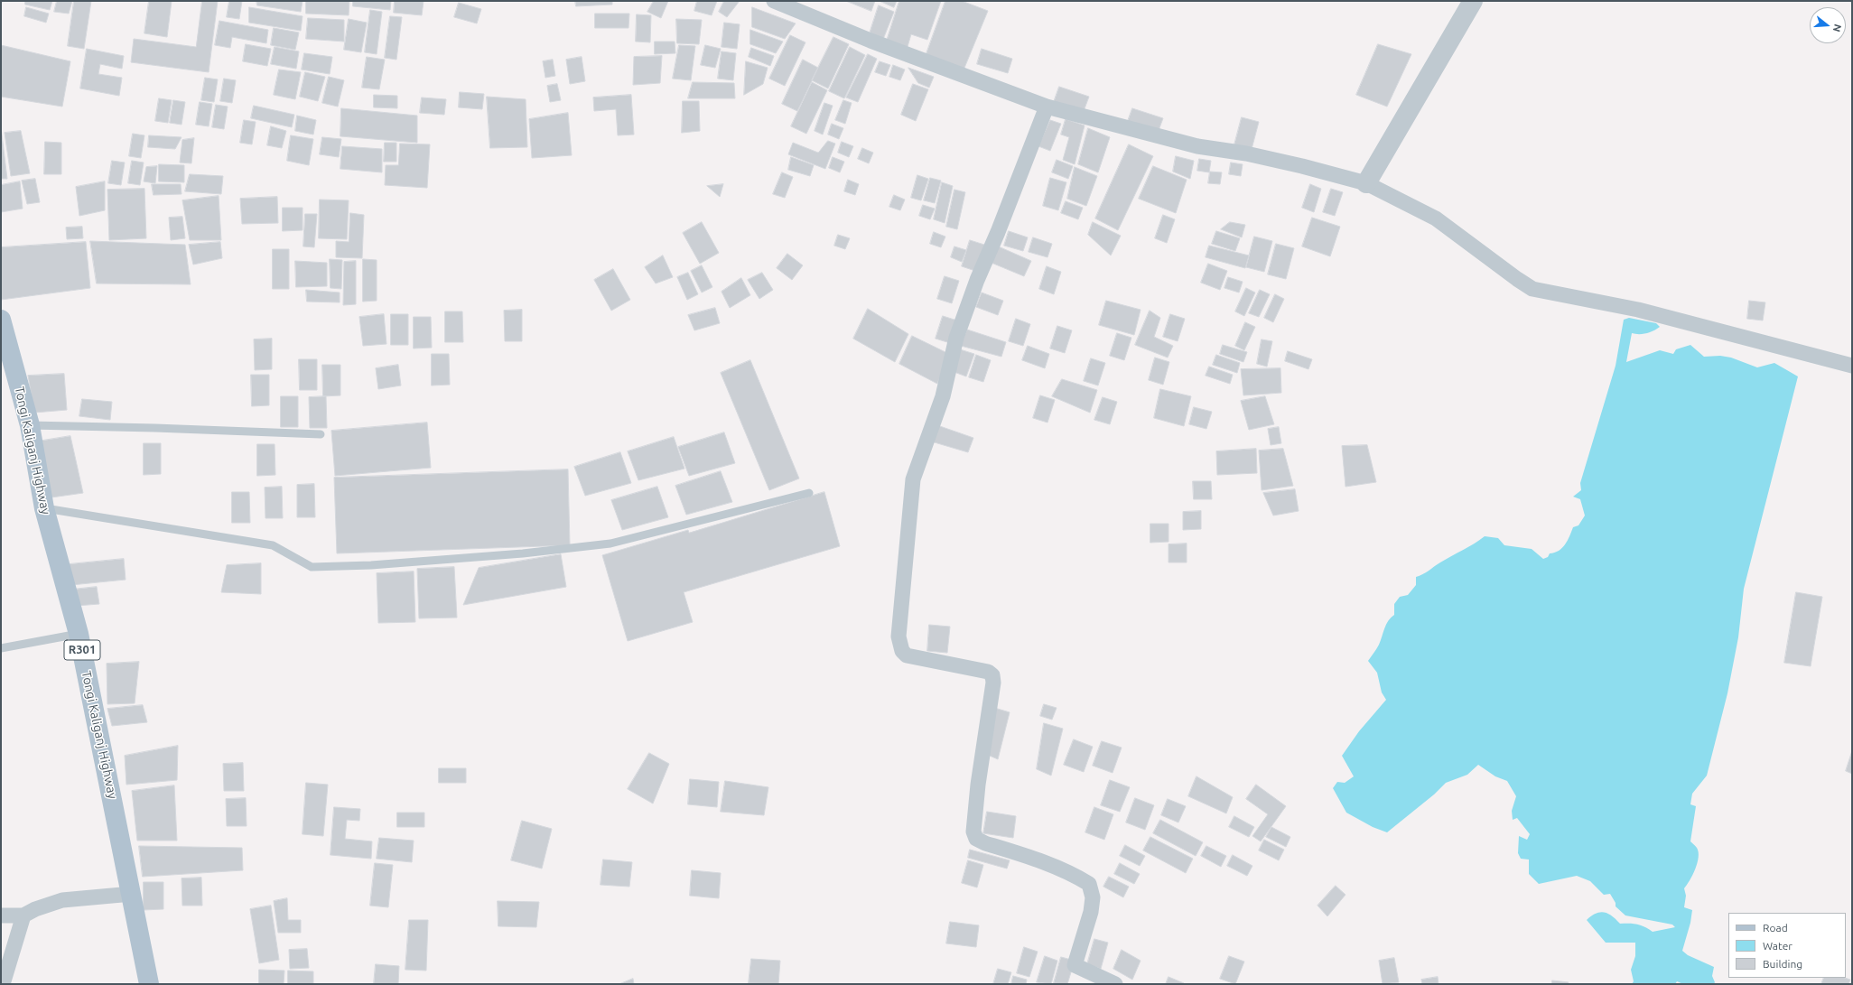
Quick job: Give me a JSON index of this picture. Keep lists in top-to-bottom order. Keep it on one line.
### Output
{"streets":{"main road":["Tongi Kaliganj Highway","R301"]},"legend":["Road","Water","Building"],"north":"right"}
